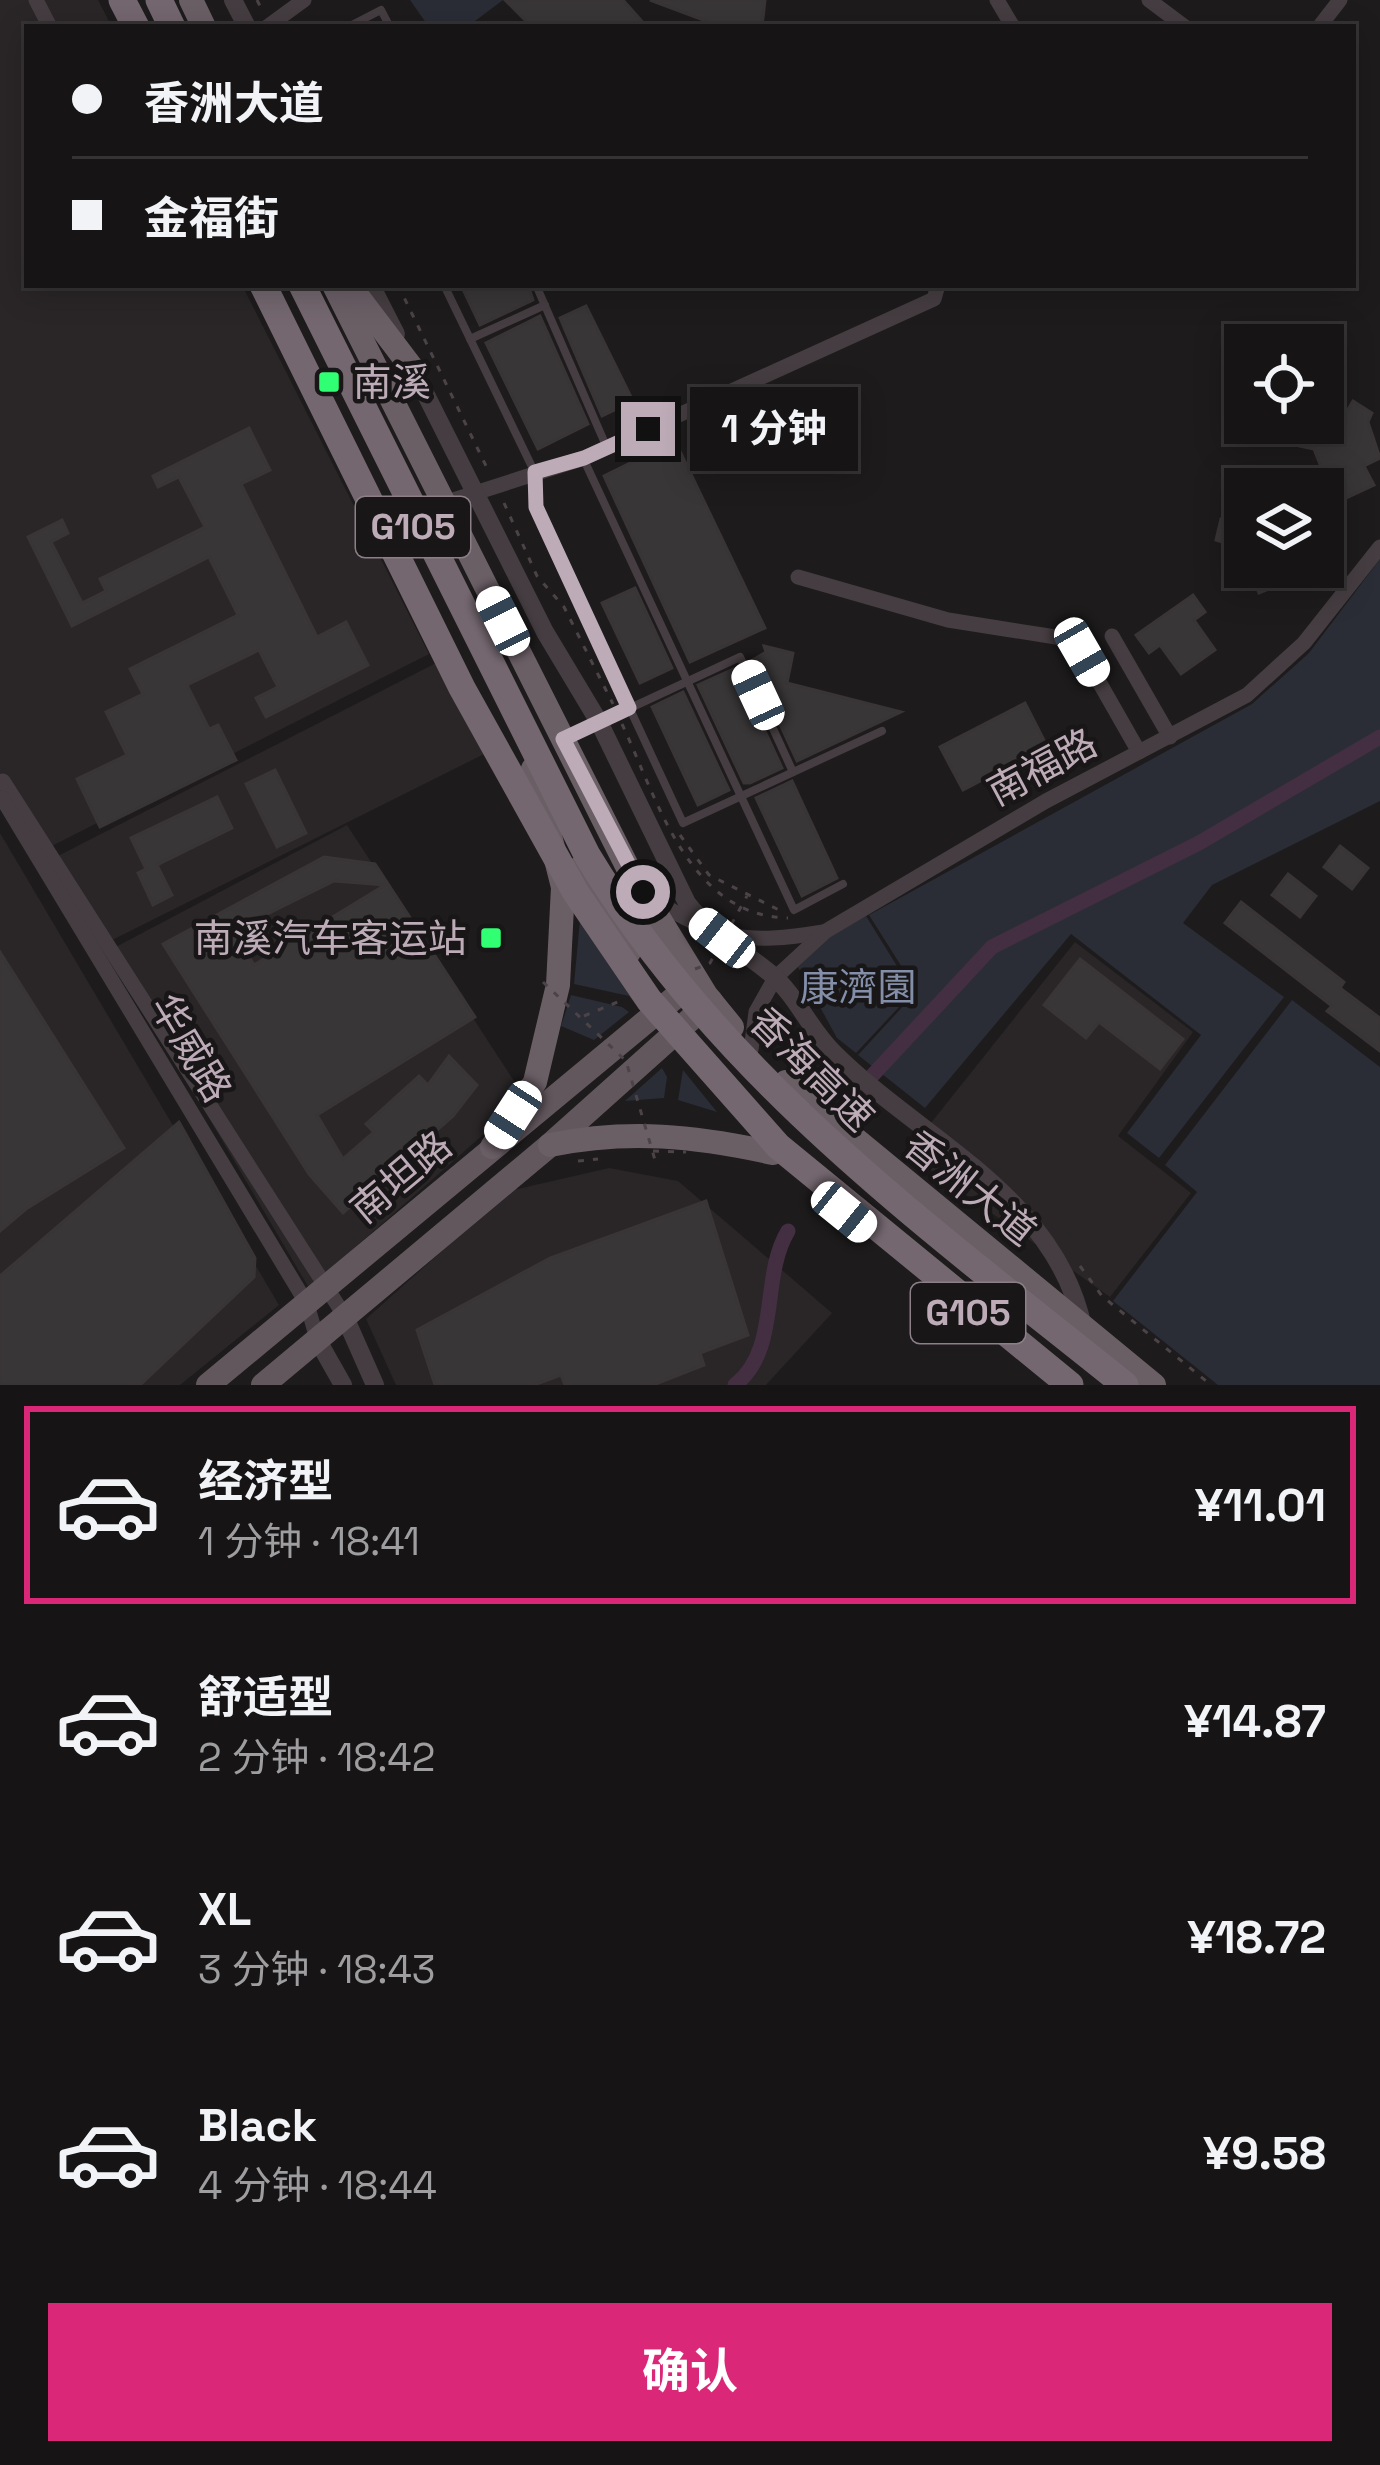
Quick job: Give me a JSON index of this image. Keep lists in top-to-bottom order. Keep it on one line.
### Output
{"streets":{"highway":["G105","香海高速","香洲大道"],"main road":["南坦路"],"street":["南福路"]},"crossings":[["G105","南坦路"],["南福路","香洲大道"],["南坦路","香洲大道"]],"parks":["康濟園"],"places":{"transit":["南溪","南溪汽车客运站"]},"page":{"banner":["香洲大道","金福街"],"bubble":"1 分钟","list":[{"name":"经济型","note":"1 分钟 · 18:41","value":"¥11.01"},{"name":"舒适型","note":"2 分钟 · 18:42","value":"¥14.87"},{"name":"XL","note":"3 分钟 · 18:43","value":"¥18.72"},{"name":"Black","note":"4 分钟 · 18:44","value":"¥9.58"}],"buttons":"确认"}}
